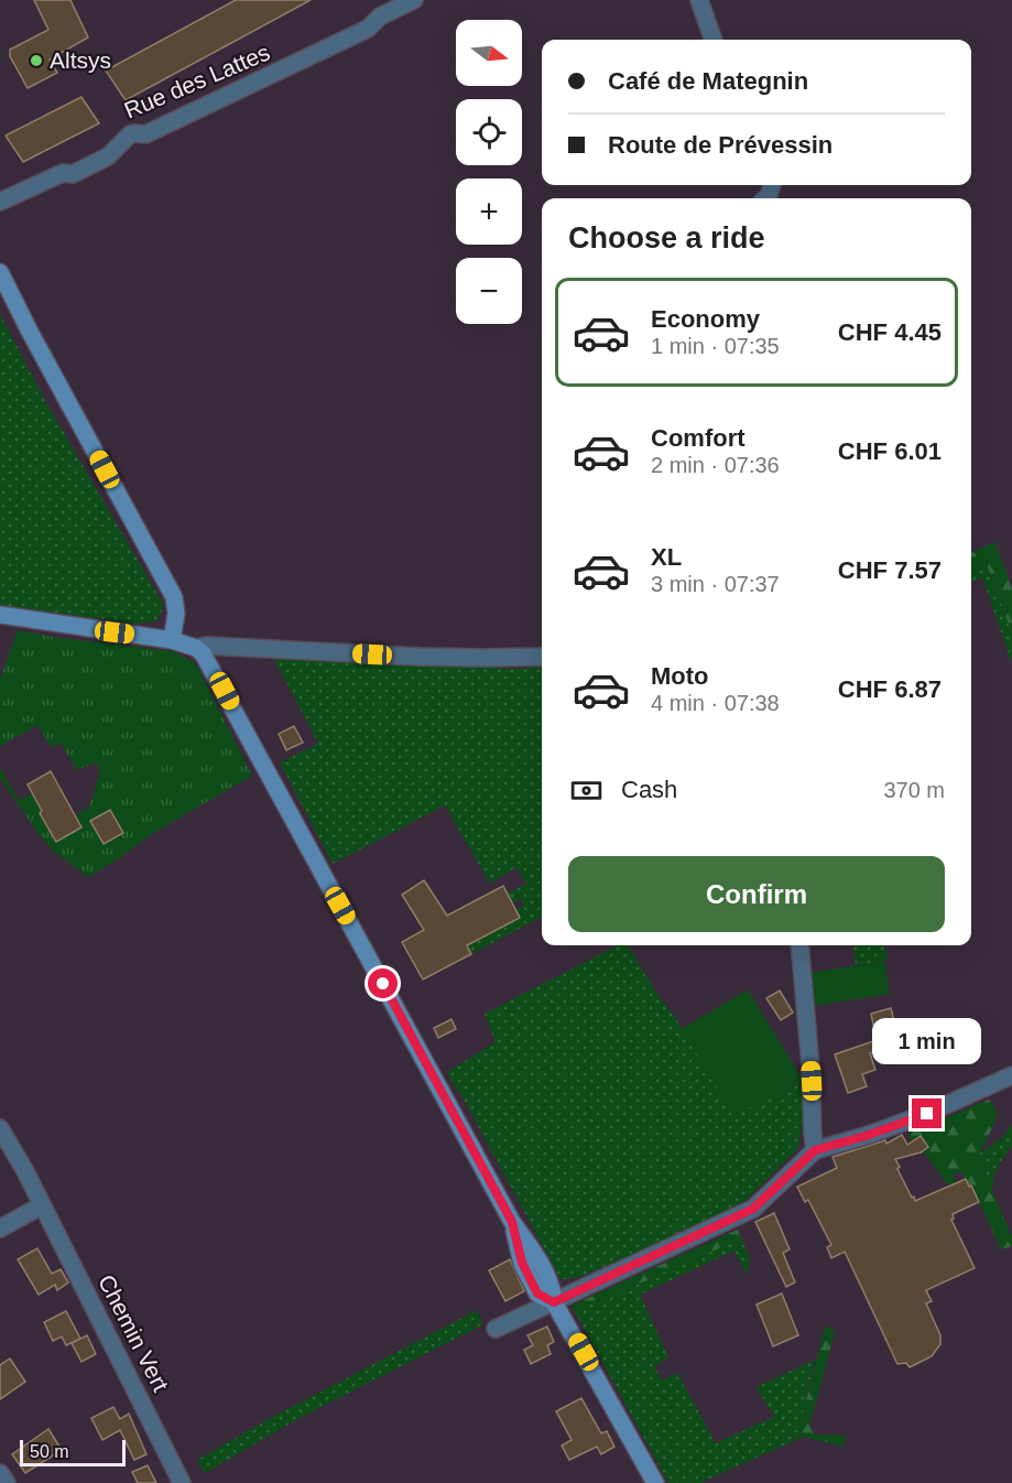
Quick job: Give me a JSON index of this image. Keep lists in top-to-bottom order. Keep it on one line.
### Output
{"streets":{"street":["Rue des Lattes","Chemin Vert"]},"places":["Altsys"],"scale_bar":"50 m","north":"right","page":{"map_buttons":["+","−"],"banner":["Café de Mategnin","Route de Prévessin"],"heading":"Choose a ride","list":[{"name":"Economy","note":"1 min · 07:35","value":"CHF 4.45"},{"name":"Comfort","note":"2 min · 07:36","value":"CHF 6.01"},{"name":"XL","note":"3 min · 07:37","value":"CHF 7.57"},{"name":"Moto","note":"4 min · 07:38","value":"CHF 6.87"}],"pay":["Cash","370 m"],"buttons":"Confirm","bubble":"1 min","scale":"50 m"}}
